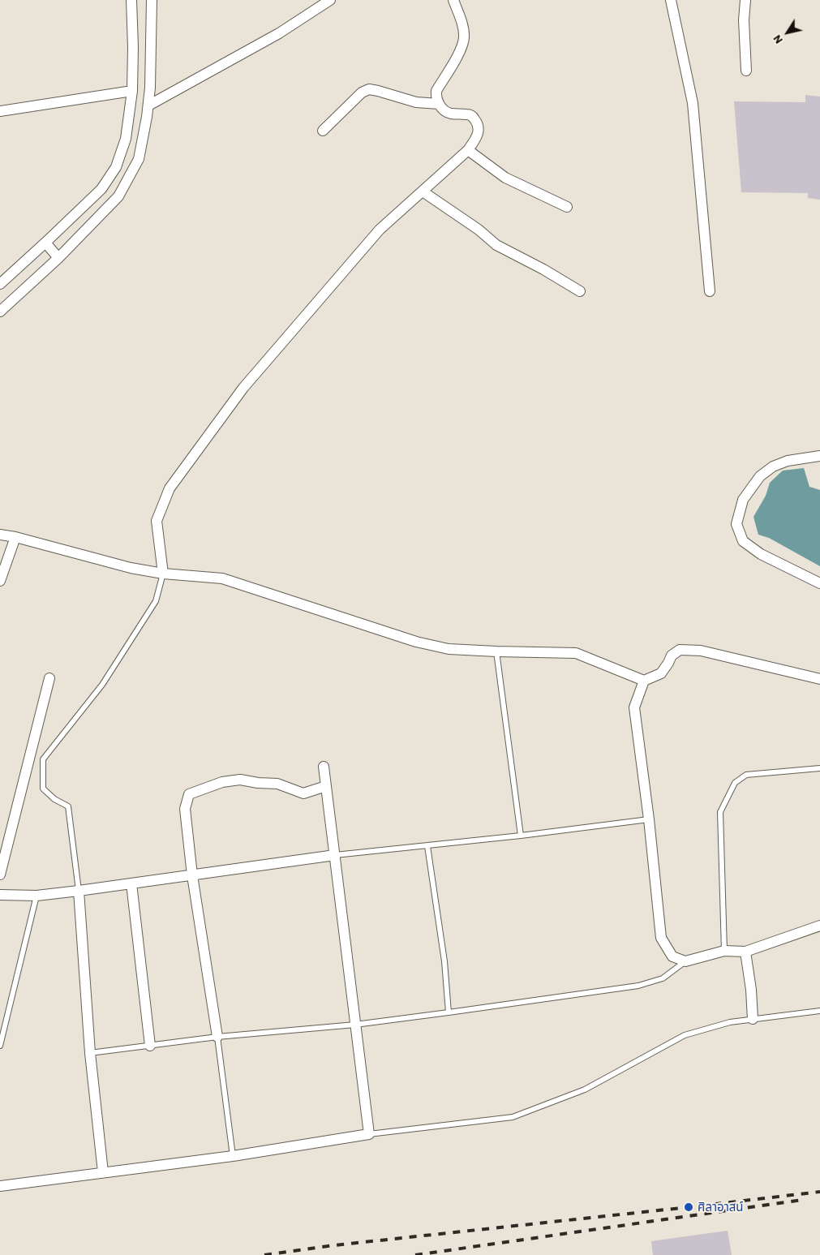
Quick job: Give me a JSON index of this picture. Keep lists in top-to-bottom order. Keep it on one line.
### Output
{"places":["ศิลาอาสน์"],"north":"bottom left"}
